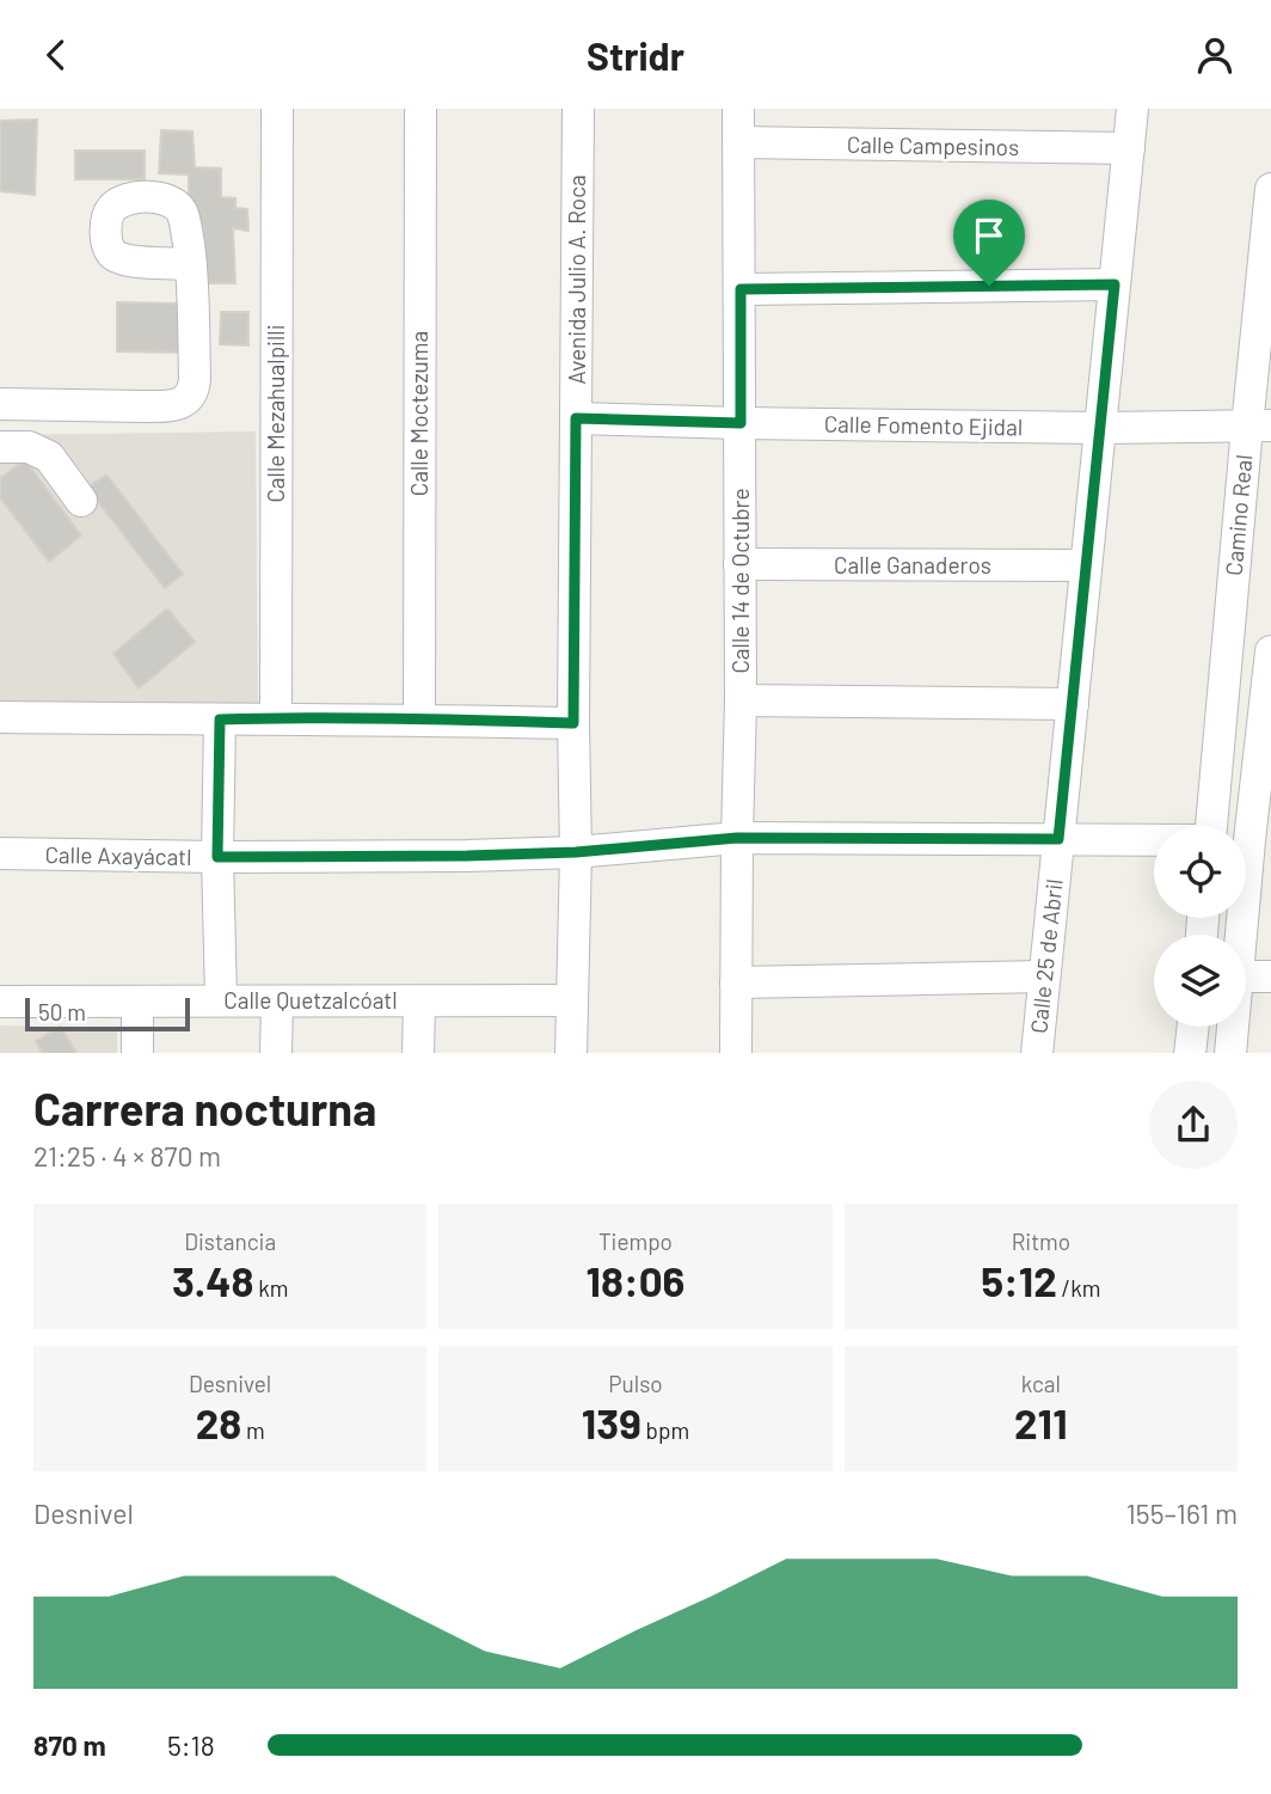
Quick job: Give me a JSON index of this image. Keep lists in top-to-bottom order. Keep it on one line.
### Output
{"streets":{"street":["Calle Campesinos","Avenida Julio A. Roca","Calle Mezahualpilli","Calle Moctezuma","Calle Fomento Ejidal","Camino Real","Calle Ganaderos","Calle 14 de Octubre","Calle Axayácatl","Calle 25 de Abril","Calle Quetzalcóatl"]},"crossings":[["Calle Campesinos","Calle 14 de Octubre"],["Calle Campesinos","Calle 25 de Abril"],["Avenida Julio A. Roca","Calle Fomento Ejidal"],["Avenida Julio A. Roca","Calle Axayácatl"],["Avenida Julio A. Roca","Calle Quetzalcóatl"],["Calle Fomento Ejidal","Camino Real"],["Calle Fomento Ejidal","Calle 14 de Octubre"],["Calle Fomento Ejidal","Calle 25 de Abril"],["Calle Ganaderos","Calle 14 de Octubre"],["Calle Ganaderos","Calle 25 de Abril"],["Calle 14 de Octubre","Calle Axayácatl"],["Calle Axayácatl","Calle 25 de Abril"]],"scale_bar":"50 m","page":{"header":"Stridr","scale":"50 m","heading":["Carrera nocturna","21:25 · 4 × 870 m"],"stats":[["Distancia","3.48 km"],["Tiempo","18:06"],["Ritmo","5:12 /km"],["Desnivel","28 m"],["Pulso","139 bpm"],["kcal","211"]],"chart":["Desnivel","155–161 m"],"list":[{"name":"870 m","note":"5:18"}]}}
